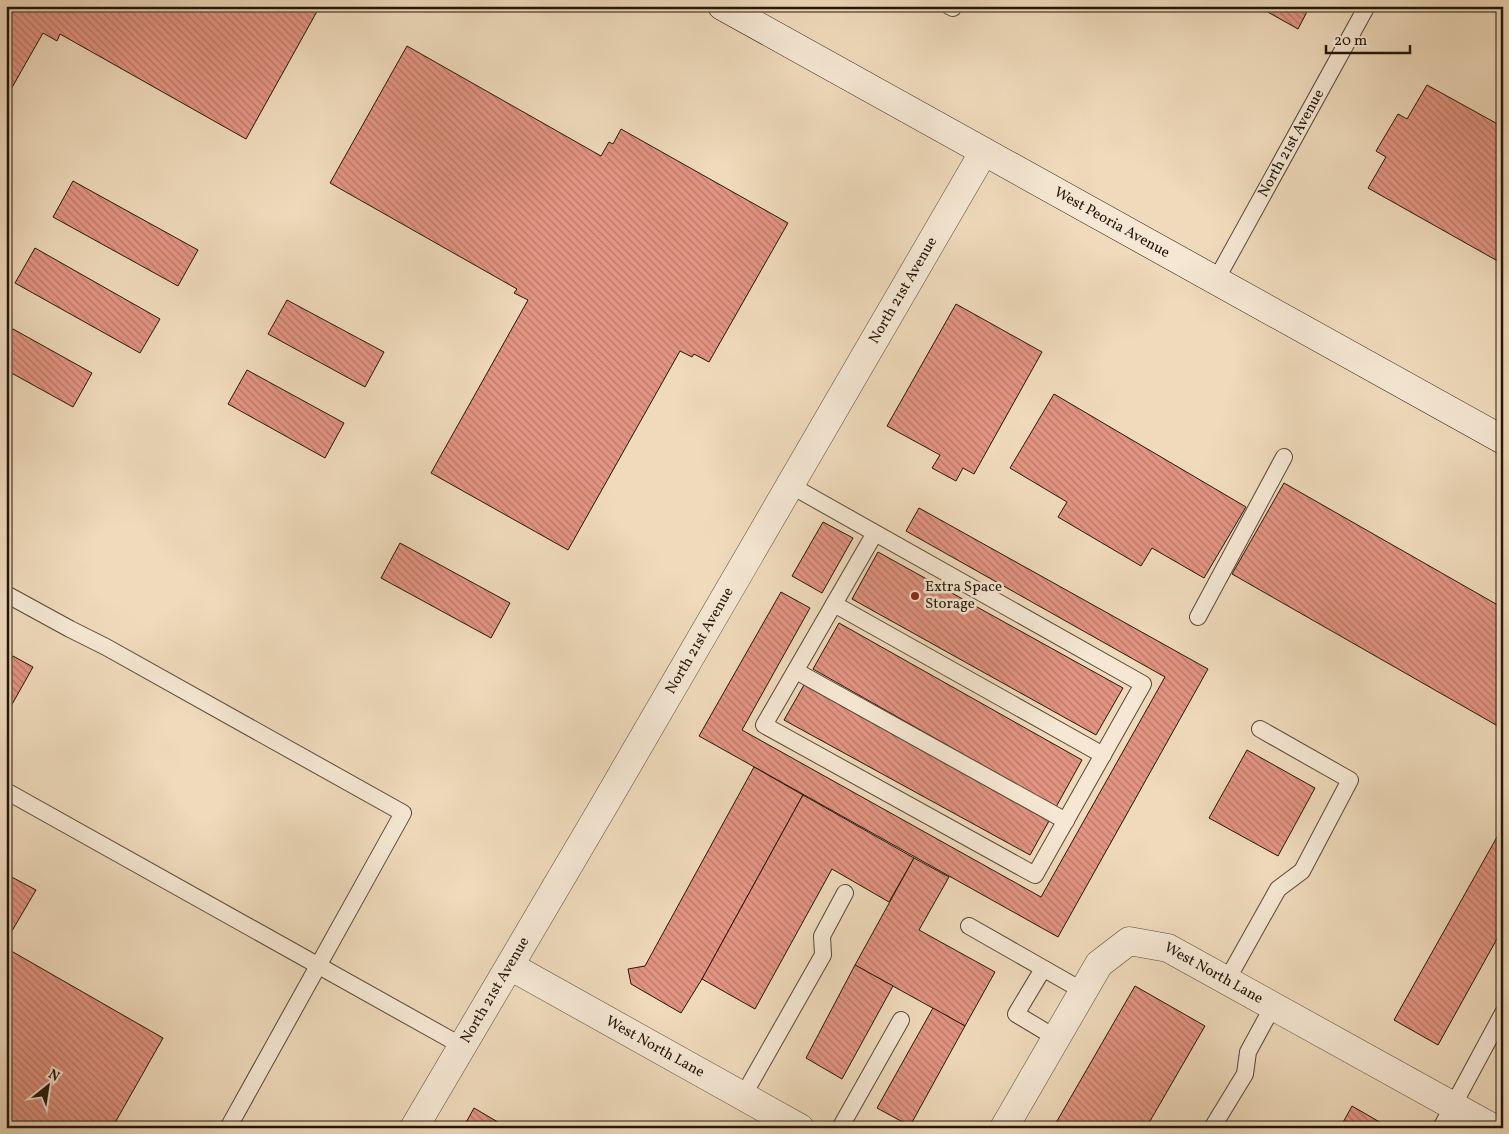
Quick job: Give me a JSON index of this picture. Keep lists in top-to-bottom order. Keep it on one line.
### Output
{"streets":{"street":["North 21st Avenue","West Peoria Avenue","West North Lane"]},"crossings":[["North 21st Avenue","West Peoria Avenue"],["North 21st Avenue","West North Lane"]],"places":["Extra Space Storage"],"scale_bar":"20 m","north":"top right"}
